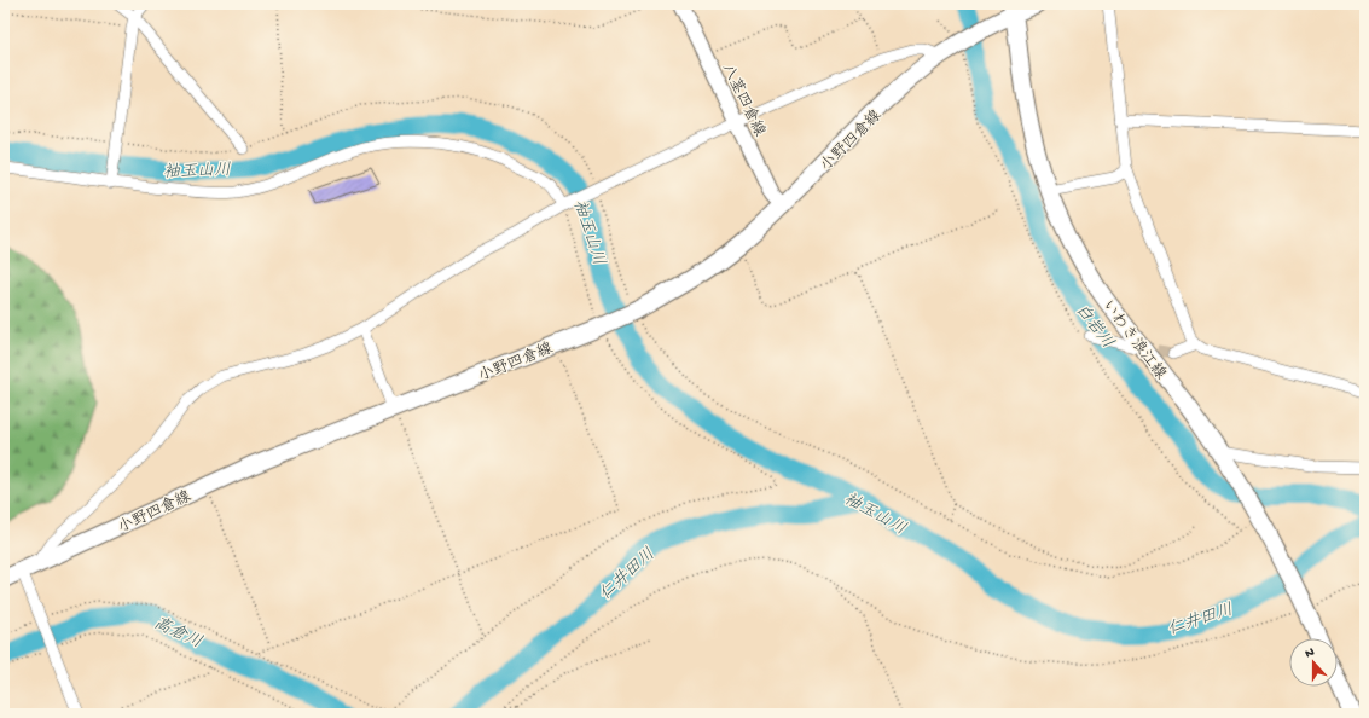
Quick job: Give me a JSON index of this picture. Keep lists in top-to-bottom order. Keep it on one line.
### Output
{"streets":{"main road":["八茎四倉線","小野四倉線","いわき浪江線"]},"crossings":[["八茎四倉線","小野四倉線"],["小野四倉線","いわき浪江線"]],"water":["袖玉山川","白岩川","仁井田川","高倉川"],"north":"top"}
